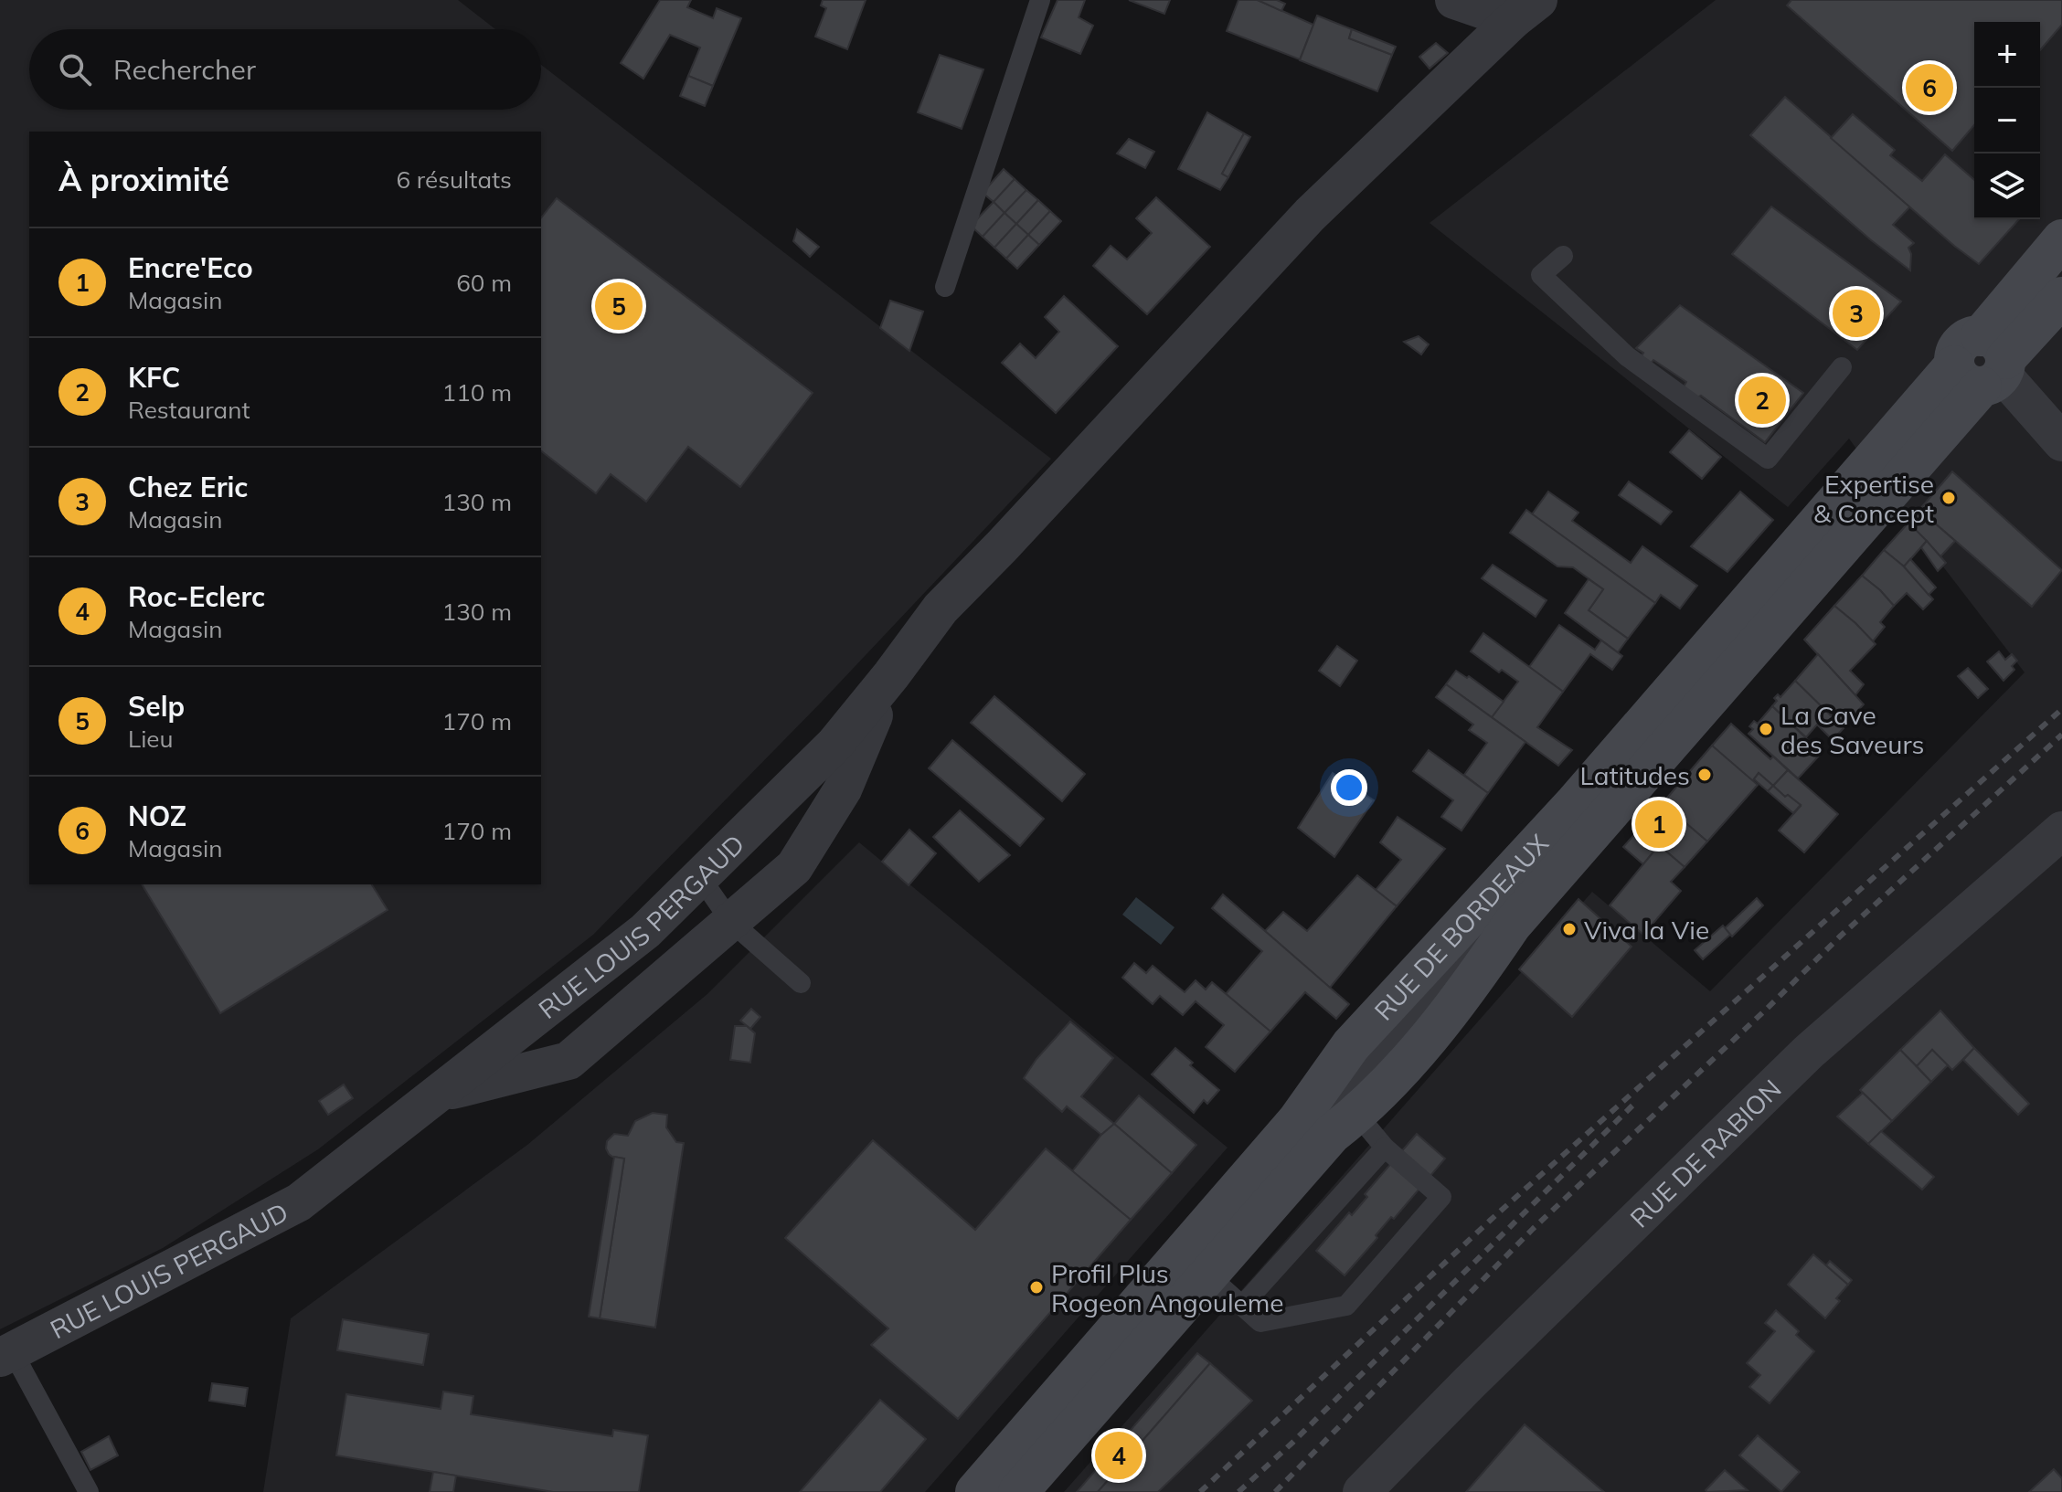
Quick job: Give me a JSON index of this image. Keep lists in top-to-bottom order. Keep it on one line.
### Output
{"streets":{"main road":["RUE DE BORDEAUX"],"street":["RUE LOUIS PERGAUD","RUE DE RABION"]},"places":["Expertise & Concept","La Cave des Saveurs","Latitudes","Viva la Vie","Profil Plus Rogeon Angouleme"],"page":{"map_buttons":["+","−"],"search":"Rechercher","pins":["6","5","3","2","1","4"],"heading":["À proximité","6 résultats"],"list":[{"mark":"1","name":"Encre'Eco","note":"Magasin","value":"60 m"},{"mark":"2","name":"KFC","note":"Restaurant","value":"110 m"},{"mark":"3","name":"Chez Eric","note":"Magasin","value":"130 m"},{"mark":"4","name":"Roc-Eclerc","note":"Magasin","value":"130 m"},{"mark":"5","name":"Selp","note":"Lieu","value":"170 m"},{"mark":"6","name":"NOZ","note":"Magasin","value":"170 m"}]}}
